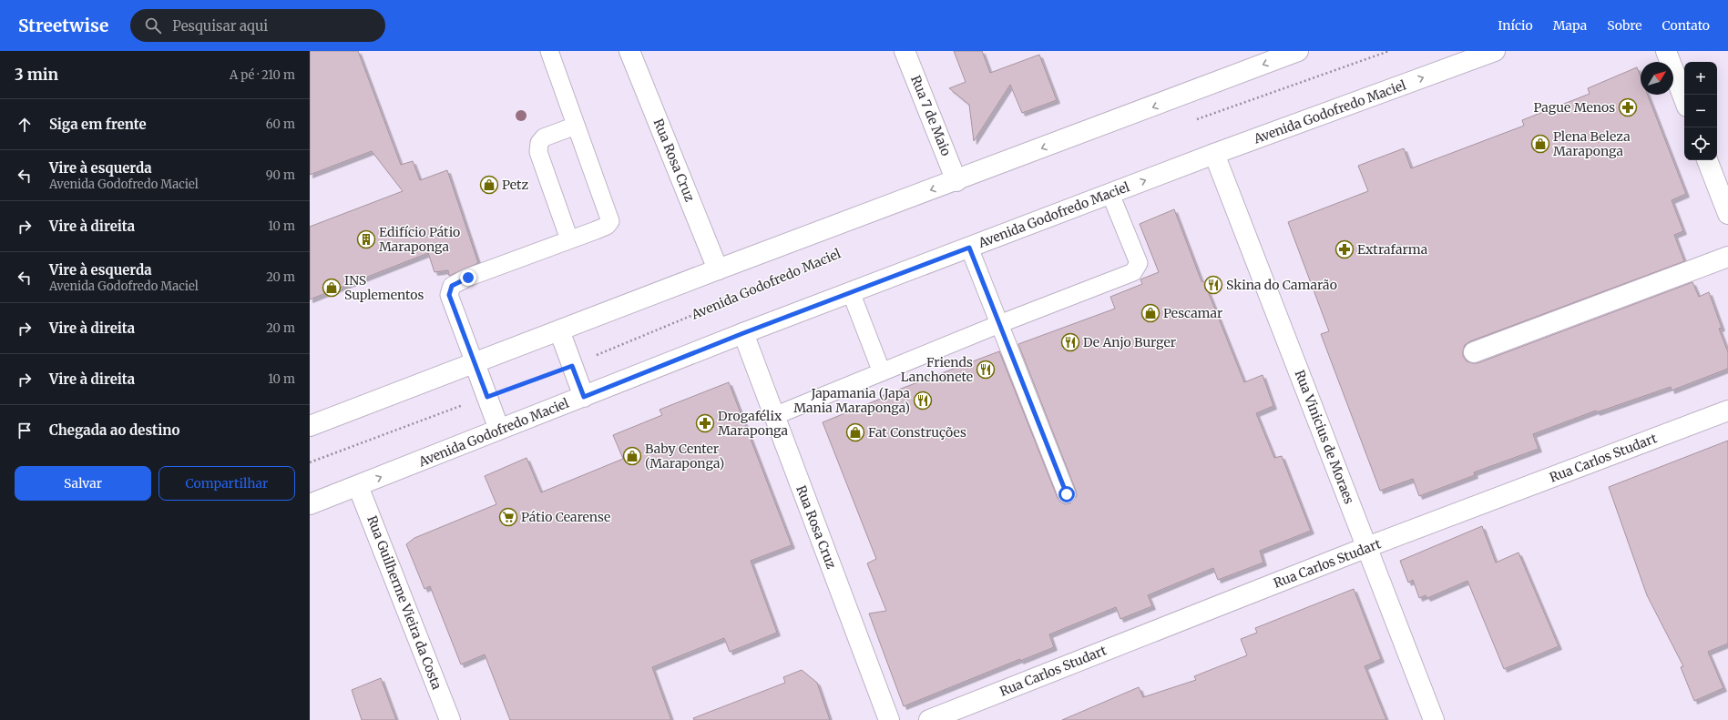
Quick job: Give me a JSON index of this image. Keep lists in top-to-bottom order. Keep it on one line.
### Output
{"streets":{"street":["Avenida Godofredo Maciel","Rua 7 de Maio","Rua Rosa Cruz","Rua Vinicius de Moraes","Rua Carlos Studart","Rua Guilherme Vieira da Costa"]},"crossings":[["Avenida Godofredo Maciel","Rua 7 de Maio"],["Avenida Godofredo Maciel","Rua Rosa Cruz"],["Avenida Godofredo Maciel","Rua Vinicius de Moraes"],["Avenida Godofredo Maciel","Rua Guilherme Vieira da Costa"],["Rua Vinicius de Moraes","Rua Carlos Studart"]],"places":{"pharmacy":["Pague Menos","Extrafarma","Drogafélix Maraponga"],"shop":["Plena Beleza Maraponga","Petz","INS Suplementos","Pescamar","Fat Construções","Baby Center (Maraponga)"],"building":["Edifício Pátio Maraponga"],"restaurant":["Skina do Camarão","De Anjo Burger","Friends Lanchonete","Japamania (Japa Mania Maraponga)"],"supermarket":["Pátio Cearense"]},"north":"top right","page":{"header":"Streetwise","search":"Pesquisar aqui","nav":["Início","Mapa","Sobre","Contato"],"heading":["3 min","A pé · 210 m"],"map_buttons":["+","−"],"list":[["Siga em frente","60 m"],["Vire à esquerda","Avenida Godofredo Maciel","90 m"],["Vire à direita","10 m"],["Vire à esquerda","Avenida Godofredo Maciel","20 m"],["Vire à direita","20 m"],["Vire à direita","10 m"],"Chegada ao destino"],"buttons":["Salvar","Compartilhar"]}}
